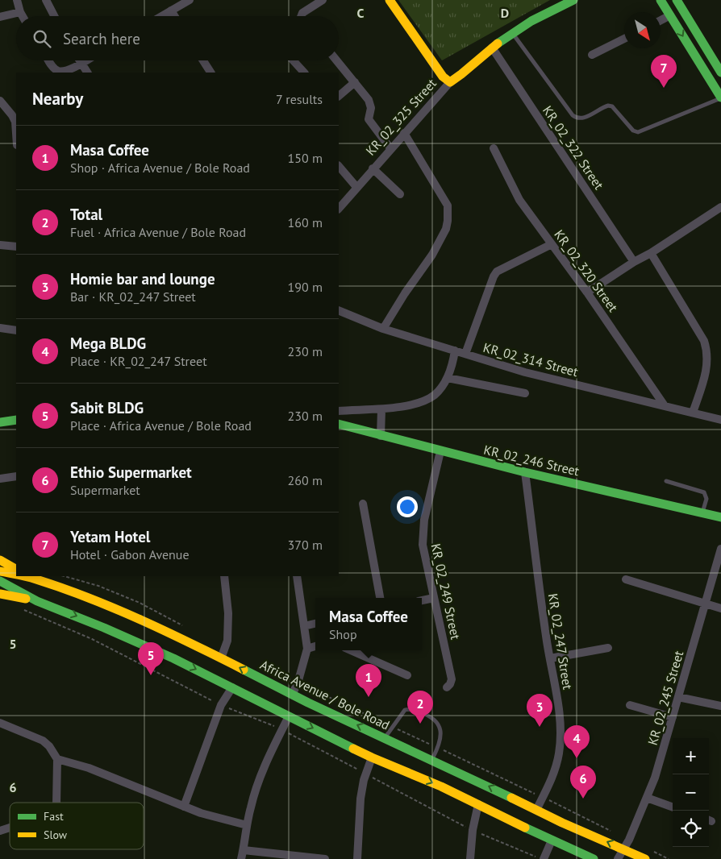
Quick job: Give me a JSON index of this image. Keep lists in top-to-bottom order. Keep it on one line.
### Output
{"streets":{"main road":["KR_02_325 Street","KR_02_246 Street","Africa Avenue / Bole Road"],"street":["KR_02_322 Street","KR_02_320 Street","KR_02_314 Street","KR_02_249 Street","KR_02_247 Street","KR_02_245 Street"]},"crossings":[["KR_02_325 Street","KR_02_322 Street"],["KR_02_320 Street","KR_02_314 Street"],["KR_02_246 Street","KR_02_249 Street"],["KR_02_246 Street","KR_02_247 Street"],["KR_02_247 Street","Africa Avenue / Bole Road"],["Africa Avenue / Bole Road","KR_02_245 Street"]],"legend":["Fast","Slow"],"north":"bottom right","page":{"search":"Search here","pins":["7","5","1","2","3","4","6"],"heading":["Nearby","7 results"],"list":[{"mark":"1","name":"Masa Coffee","note":"Shop · Africa Avenue / Bole Road","value":"150 m"},{"mark":"2","name":"Total","note":"Fuel · Africa Avenue / Bole Road","value":"160 m"},{"mark":"3","name":"Homie bar and lounge","note":"Bar · KR_02_247 Street","value":"190 m"},{"mark":"4","name":"Mega BLDG","note":"Place · KR_02_247 Street","value":"230 m"},{"mark":"5","name":"Sabit BLDG","note":"Place · Africa Avenue / Bole Road","value":"230 m"},{"mark":"6","name":"Ethio Supermarket","note":"Supermarket","value":"260 m"},{"mark":"7","name":"Yetam Hotel","note":"Hotel · Gabon Avenue","value":"370 m"}],"popup":["Masa Coffee","Shop"],"map_buttons":["+","−"]},"grid":{"columns":["C","D"],"rows":["5","6"]}}
